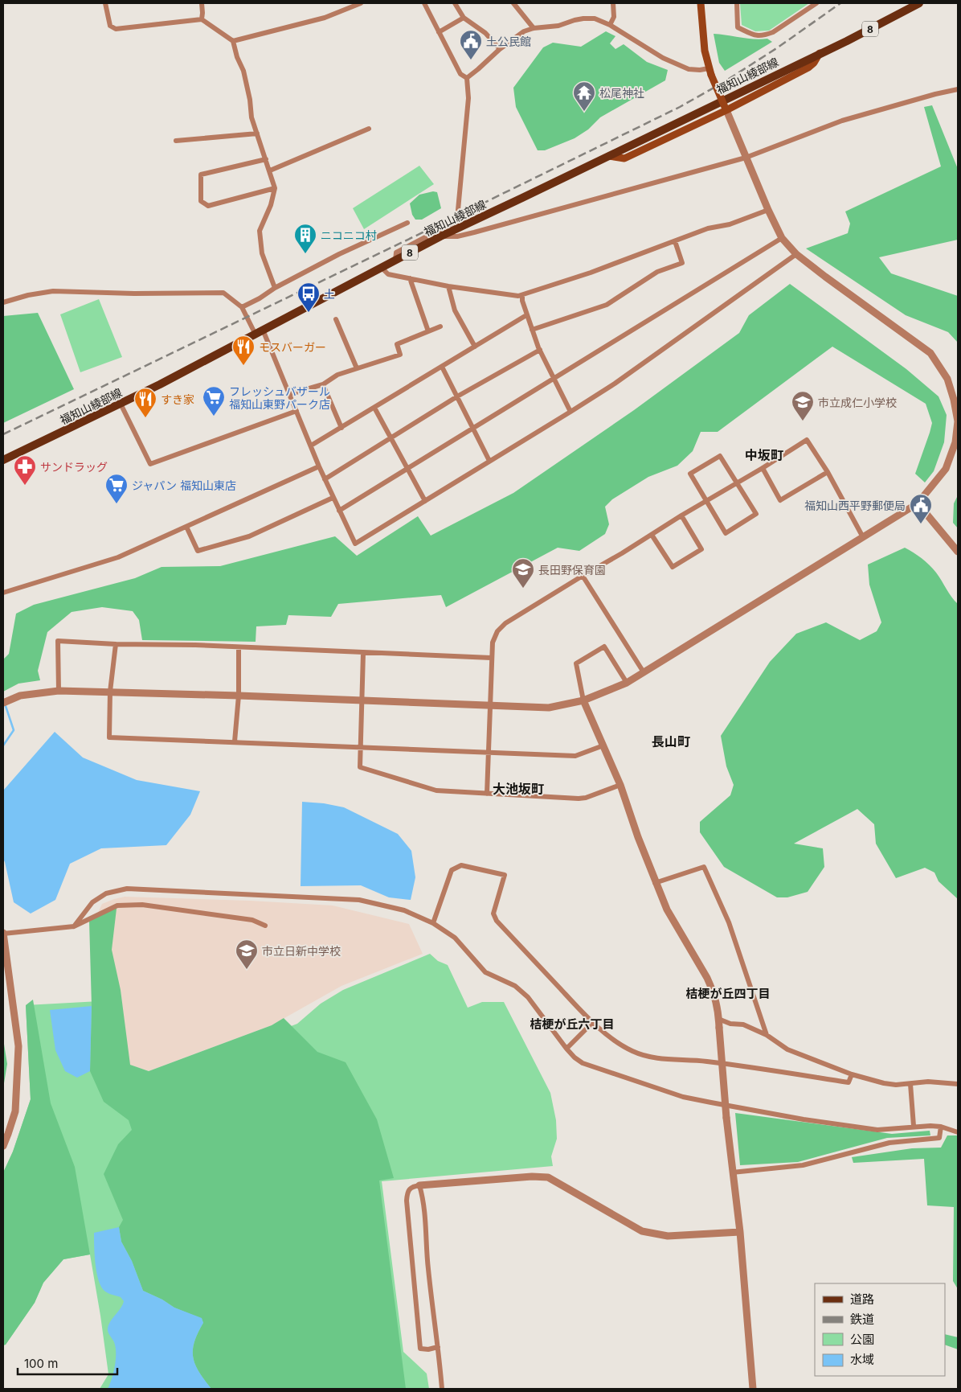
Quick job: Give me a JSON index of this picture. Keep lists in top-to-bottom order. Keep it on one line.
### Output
{"streets":{"main road":["8","福知山綾部線"]},"districts":["中坂町","長山町","大池坂町","桔梗が丘四丁目","桔梗が丘六丁目"],"places":{"public building":["土公民館","福知山西平野郵便局"],"temple":["松尾神社"],"building":["ニコニコ村"],"bus stop":["土"],"restaurant":["モスバーガー","すき家"],"supermarket":["フレッシュバザール 福知山東野パーク店","ジャパン 福知山東店"],"school or university":["市立成仁小学校","長田野保育園","市立日新中学校"],"pharmacy":["サンドラッグ"]},"legend":["道路","鉄道","公園","水域"],"scale_bar":"100 m"}
